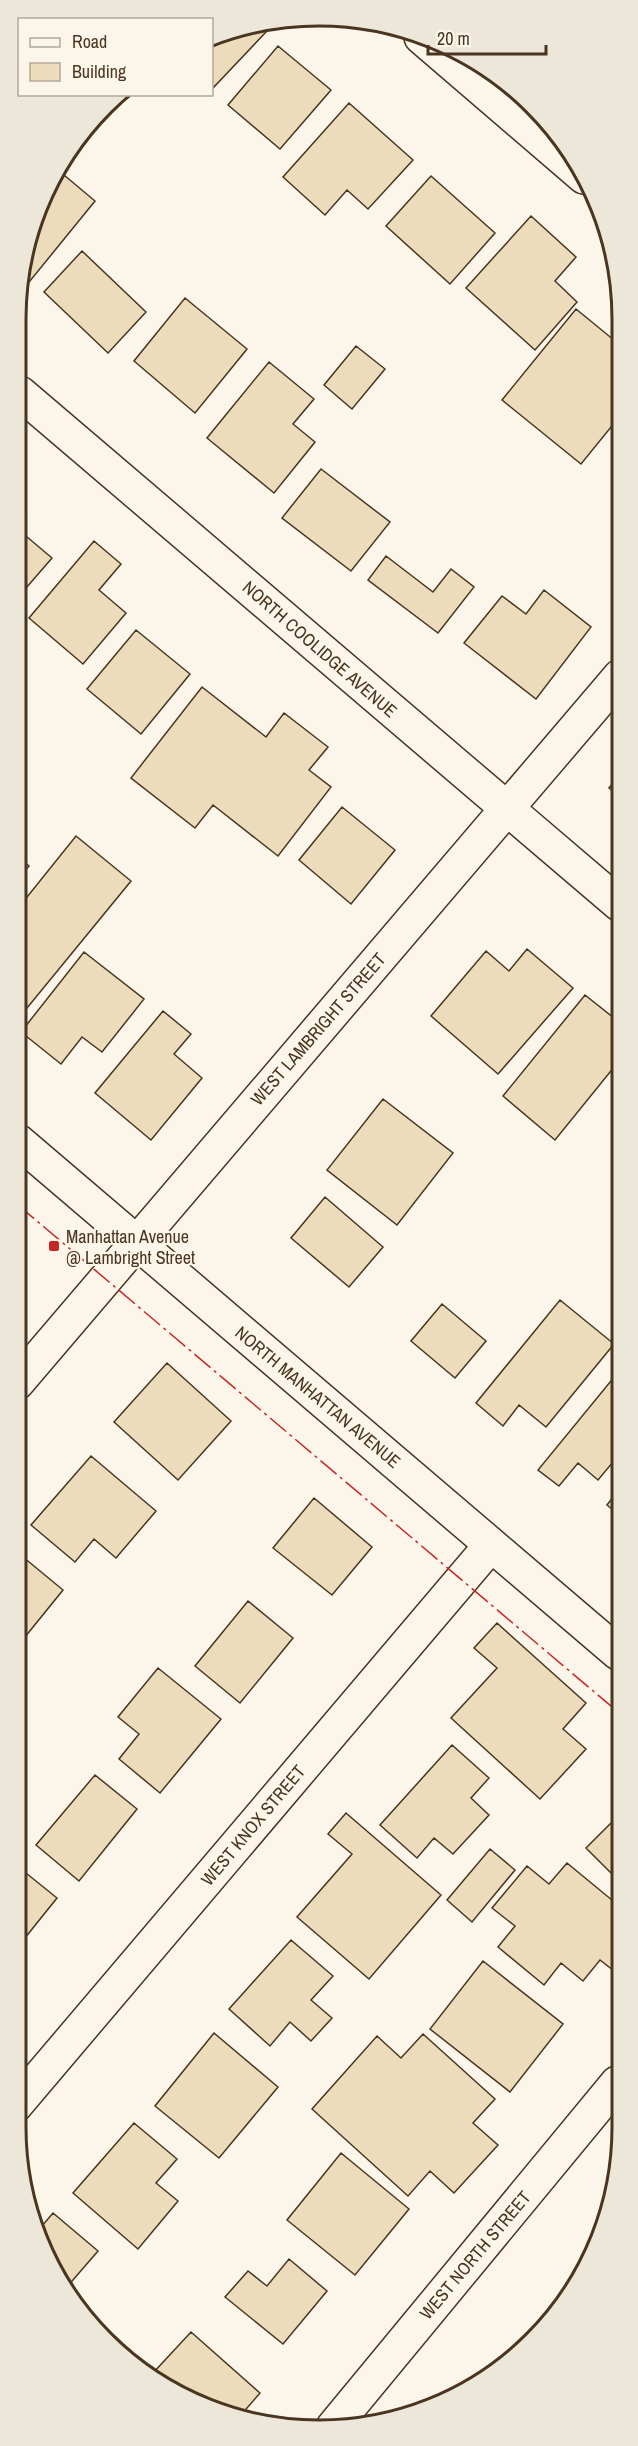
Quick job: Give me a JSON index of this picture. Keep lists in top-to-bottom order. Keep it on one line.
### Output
{"streets":{"street":["NORTH COOLIDGE AVENUE","WEST LAMBRIGHT STREET","NORTH MANHATTAN AVENUE","WEST KNOX STREET","WEST NORTH STREET"]},"crossings":[["NORTH COOLIDGE AVENUE","WEST LAMBRIGHT STREET"],["WEST LAMBRIGHT STREET","NORTH MANHATTAN AVENUE"],["NORTH MANHATTAN AVENUE","WEST KNOX STREET"]],"places":{"transit":["Manhattan Avenue @ Lambright Street"]},"legend":["Road","Building"],"scale_bar":"20 m"}
